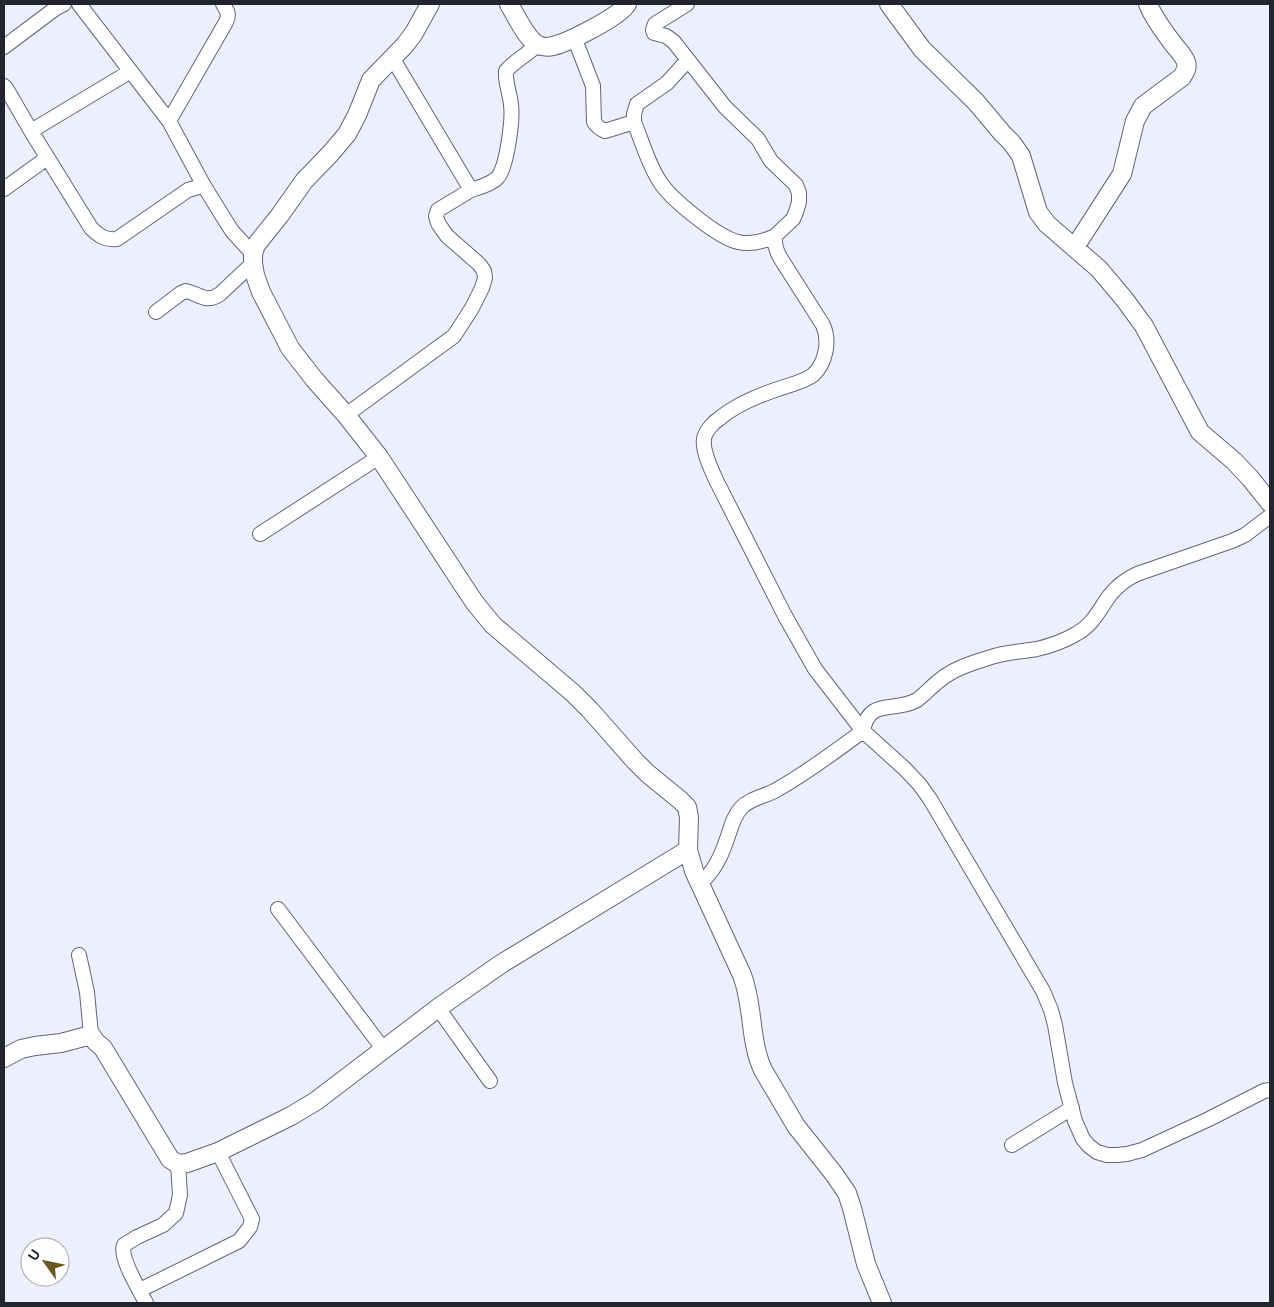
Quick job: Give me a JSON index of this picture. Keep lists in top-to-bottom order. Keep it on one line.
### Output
{"north":"top left"}
